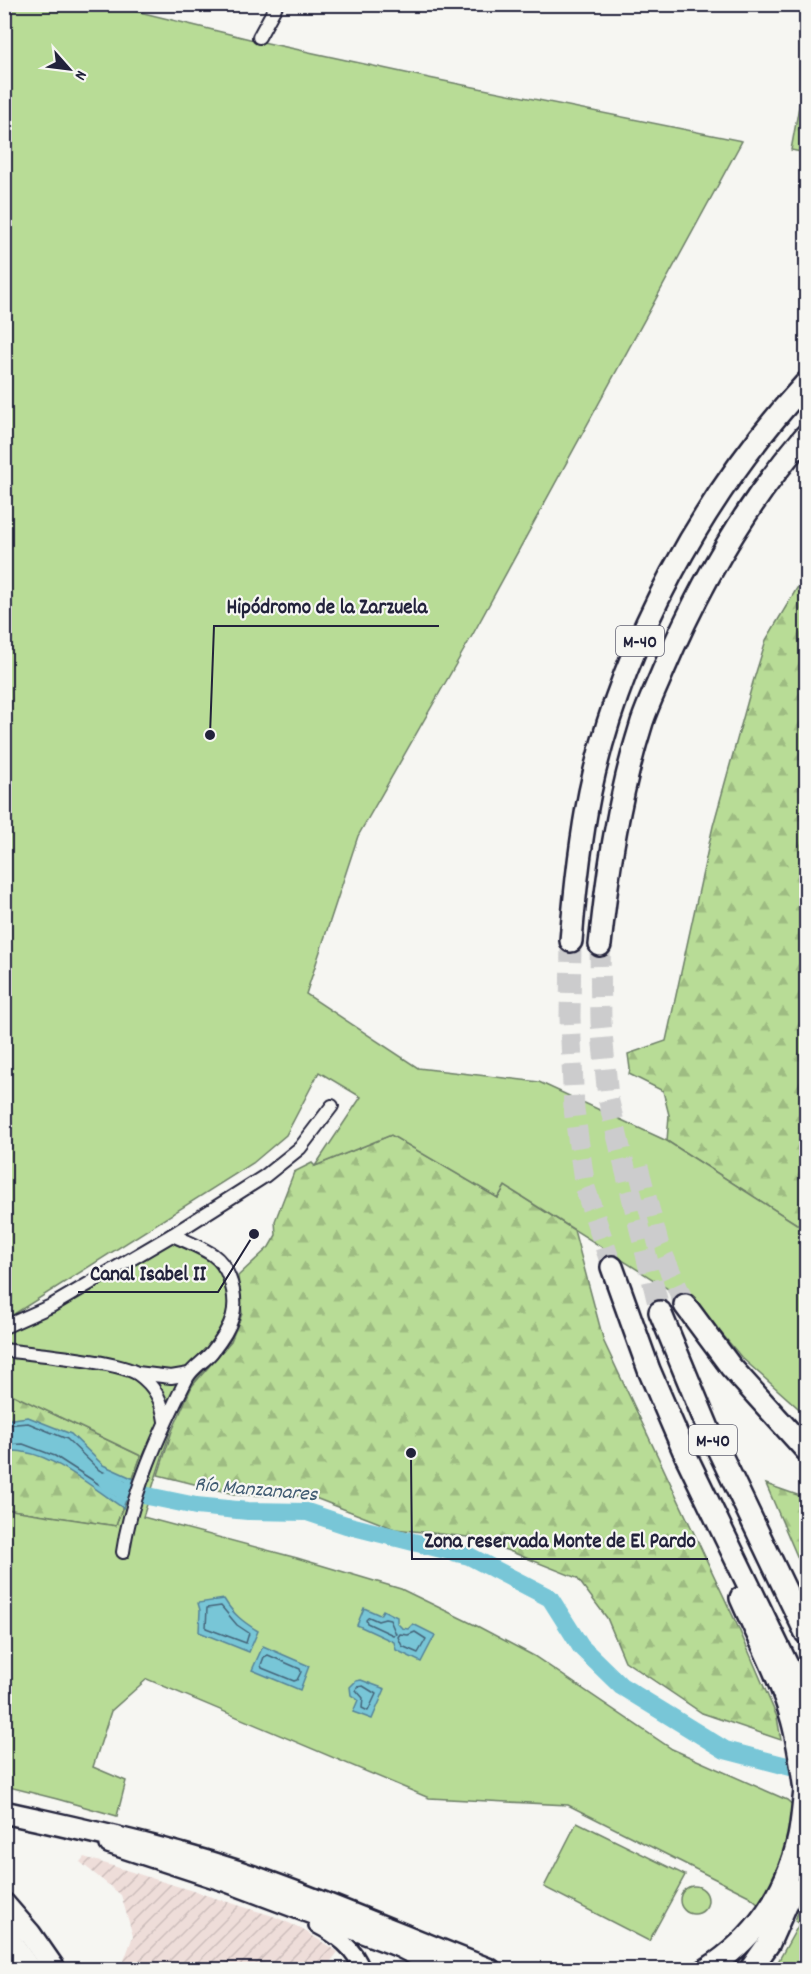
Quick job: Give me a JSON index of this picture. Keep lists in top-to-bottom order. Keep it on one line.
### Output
{"streets":{"highway":["M-40"]},"water":["Río Manzanares"],"places":["Hipódromo de la Zarzuela","Canal Isabel II","Zona reservada Monte de El Pardo"],"north":"bottom right"}
